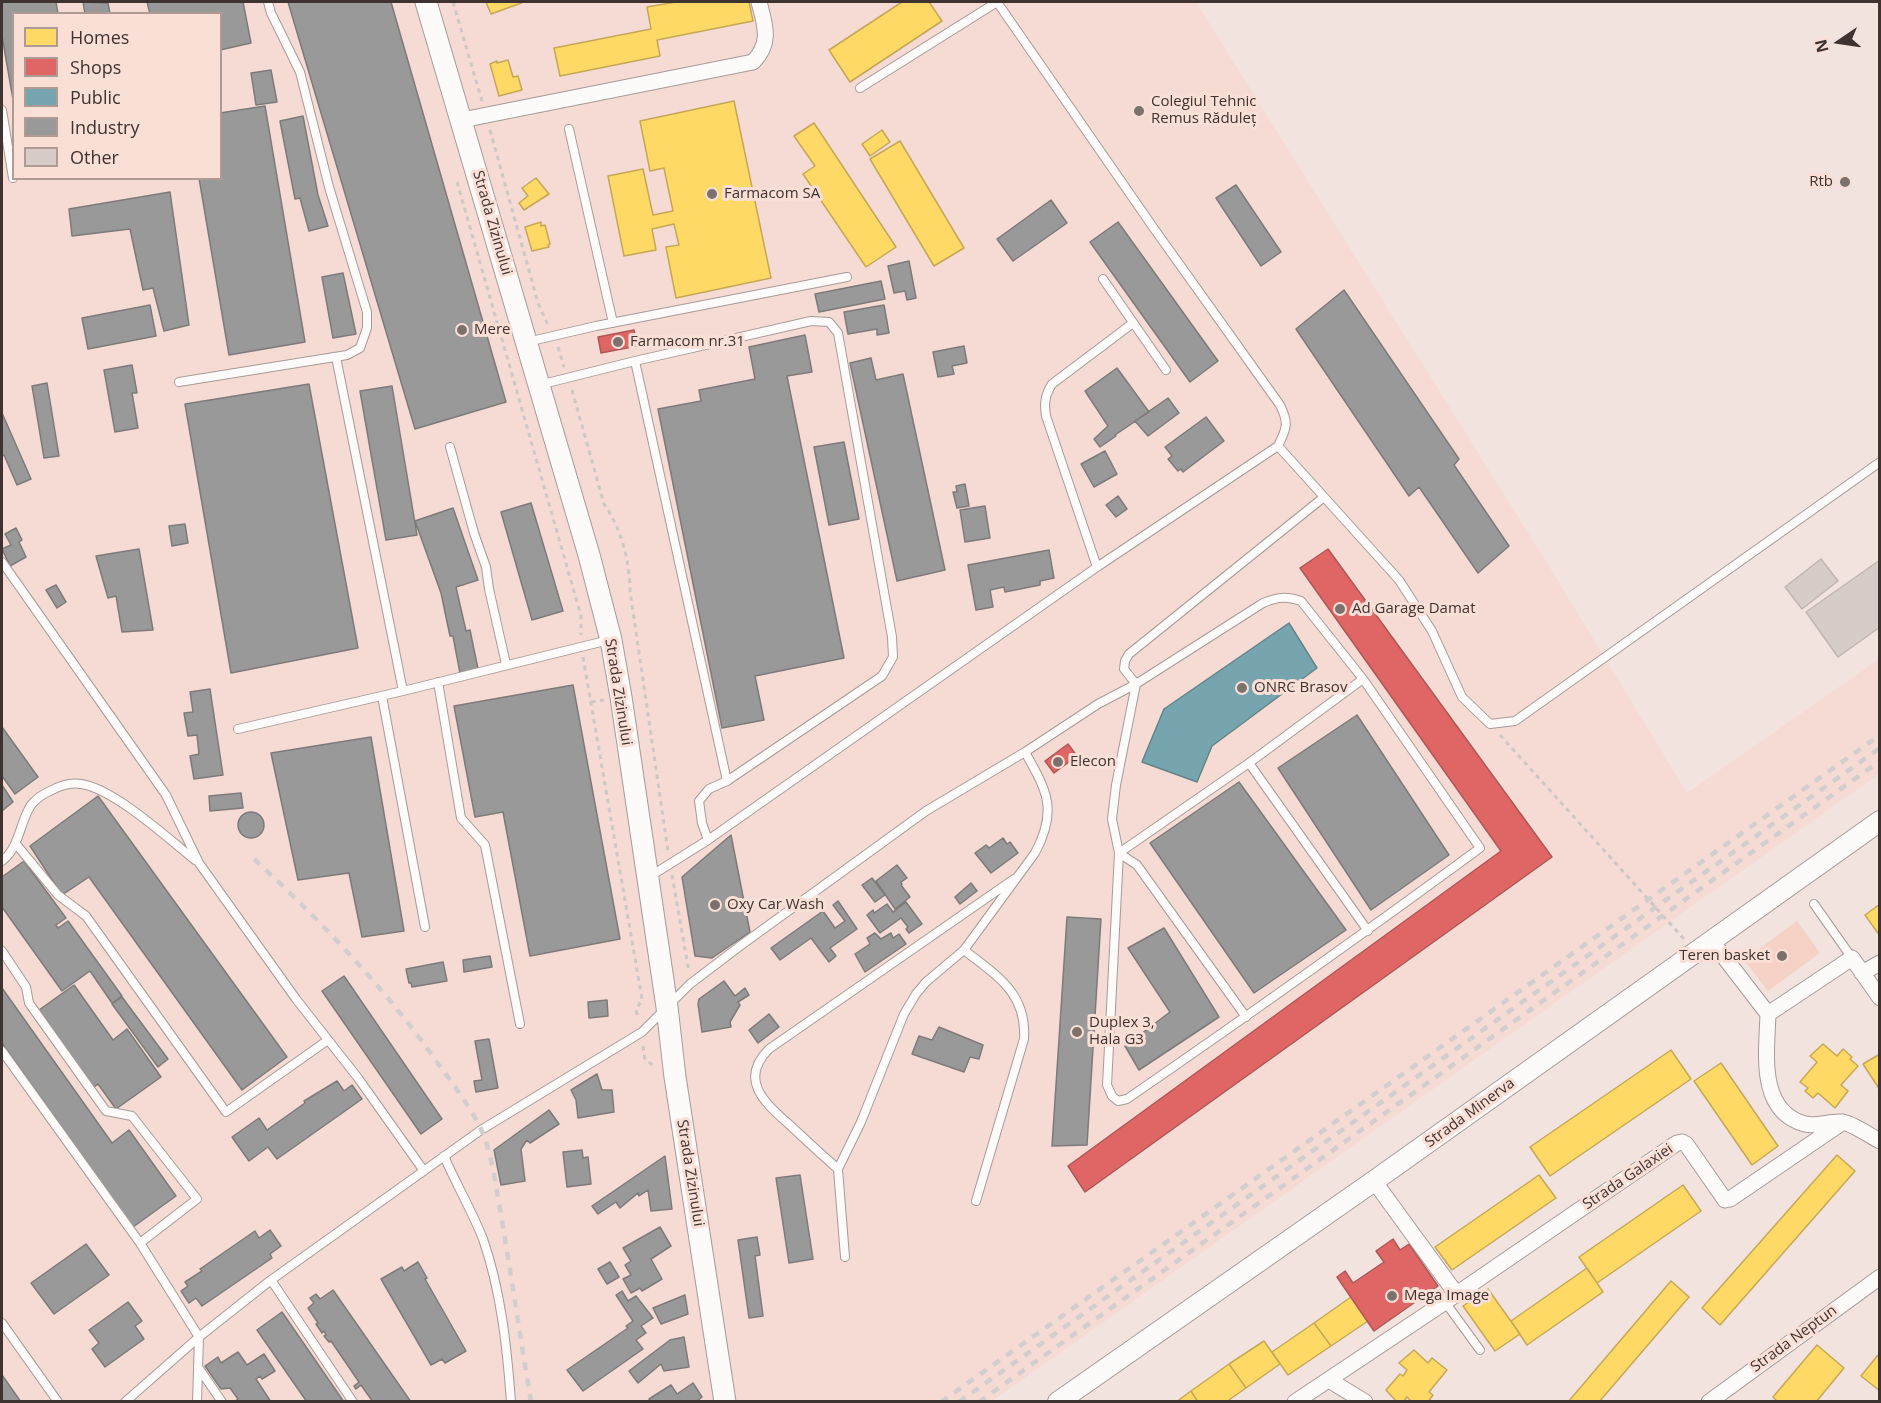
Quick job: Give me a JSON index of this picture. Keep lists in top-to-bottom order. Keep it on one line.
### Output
{"streets":{"main road":["Strada Zizinului"],"street":["Strada Minerva","Strada Galaxiei","Strada Neptun"]},"places":["Colegiul Tehnic Remus Răduleț","Rtb","Farmacom SA","Mere","Farmacom nr.31","Ad Garage Damat","ONRC Brasov","Elecon","Oxy Car Wash","Teren basket","Duplex 3, Hala G3","Mega Image"],"legend":["Homes","Shops","Public","Industry","Other"],"north":"left"}
